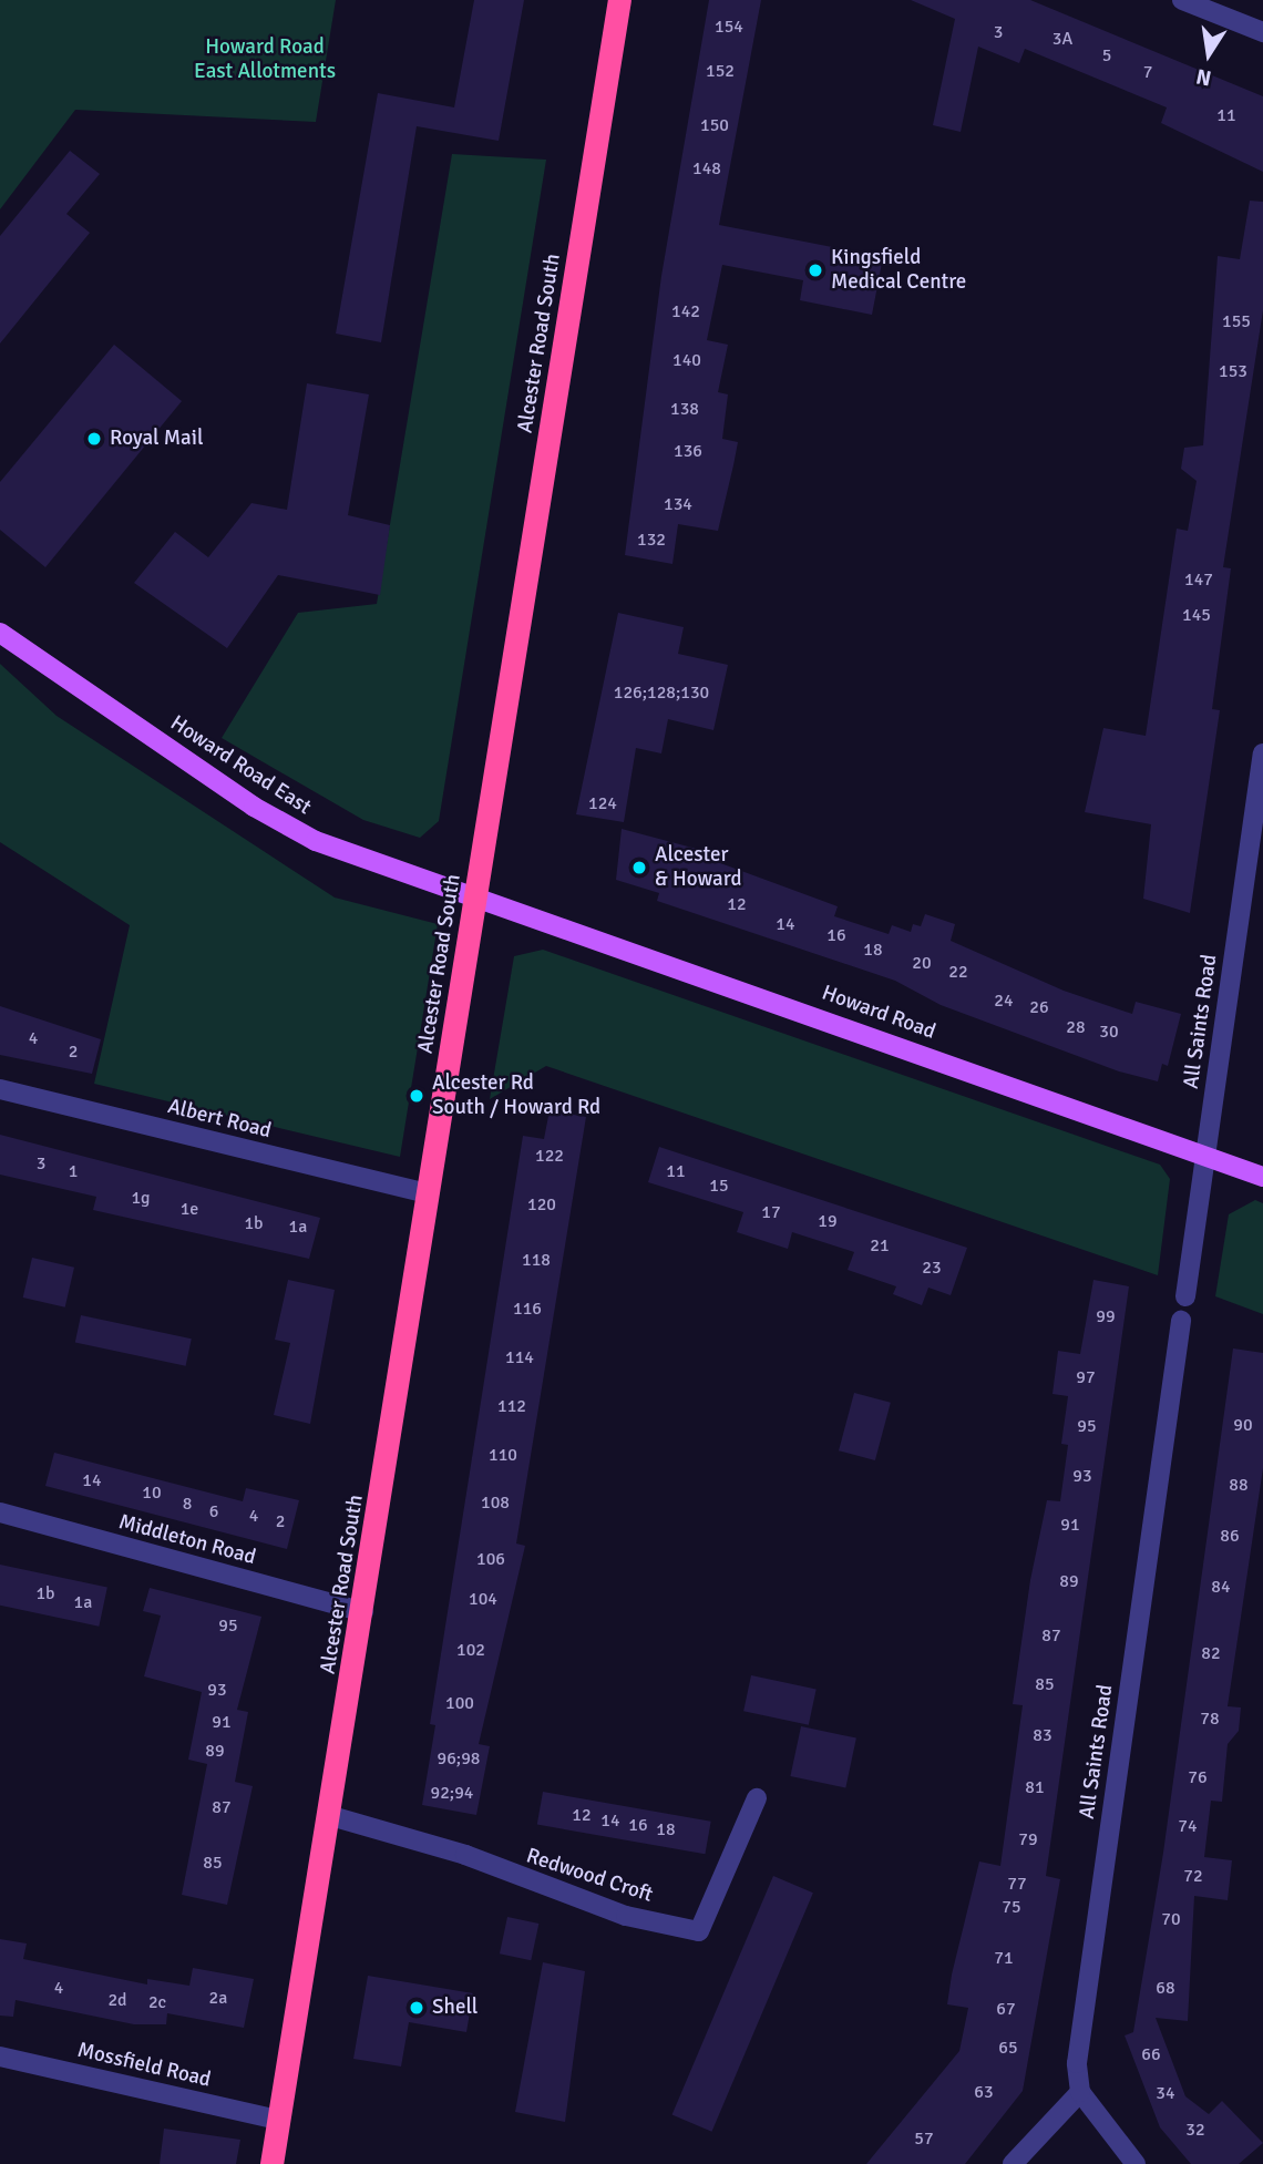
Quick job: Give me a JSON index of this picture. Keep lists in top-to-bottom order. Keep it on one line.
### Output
{"streets":{"highway":["Alcester Road South"],"main road":["Howard Road East","Howard Road"],"street":["All Saints Road","Albert Road","Middleton Road","Redwood Croft","Mossfield Road"]},"crossings":[["Alcester Road South","Howard Road East"],["Alcester Road South","Howard Road"],["Alcester Road South","Albert Road"],["Alcester Road South","Middleton Road"],["Alcester Road South","Redwood Croft"],["Alcester Road South","Mossfield Road"],["Howard Road East","Howard Road"],["Howard Road","All Saints Road"]],"parks":["Howard Road East Allotments"],"places":["Kingsfield Medical Centre","Royal Mail","Alcester & Howard","Alcester Rd South / Howard Rd","Shell"],"house_numbers":["154","3","3A","5","152","7","11","150","148","142","155","140","153","138","136","134","132","147","145","126;128;130","124","12","14","16","18","20","22","24","26","28","30","4","2","122","3","1","11","15","1g","120","1e","17","19","1b","1a","21","118","23","116","99","114","97","112","90","95","110","93","14","88","10","108","8","6","4","2","91","86","106","89","84","1b","104","1a","95","87","102","82","85","93","100","78","91","83","89","96;98","76","81","92;94","87","12","14","16","74","18","79","85","72","77","75","70","71","4","68","2a","2d","2c","67","65","66","63","34","32","57"],"north":"bottom"}
